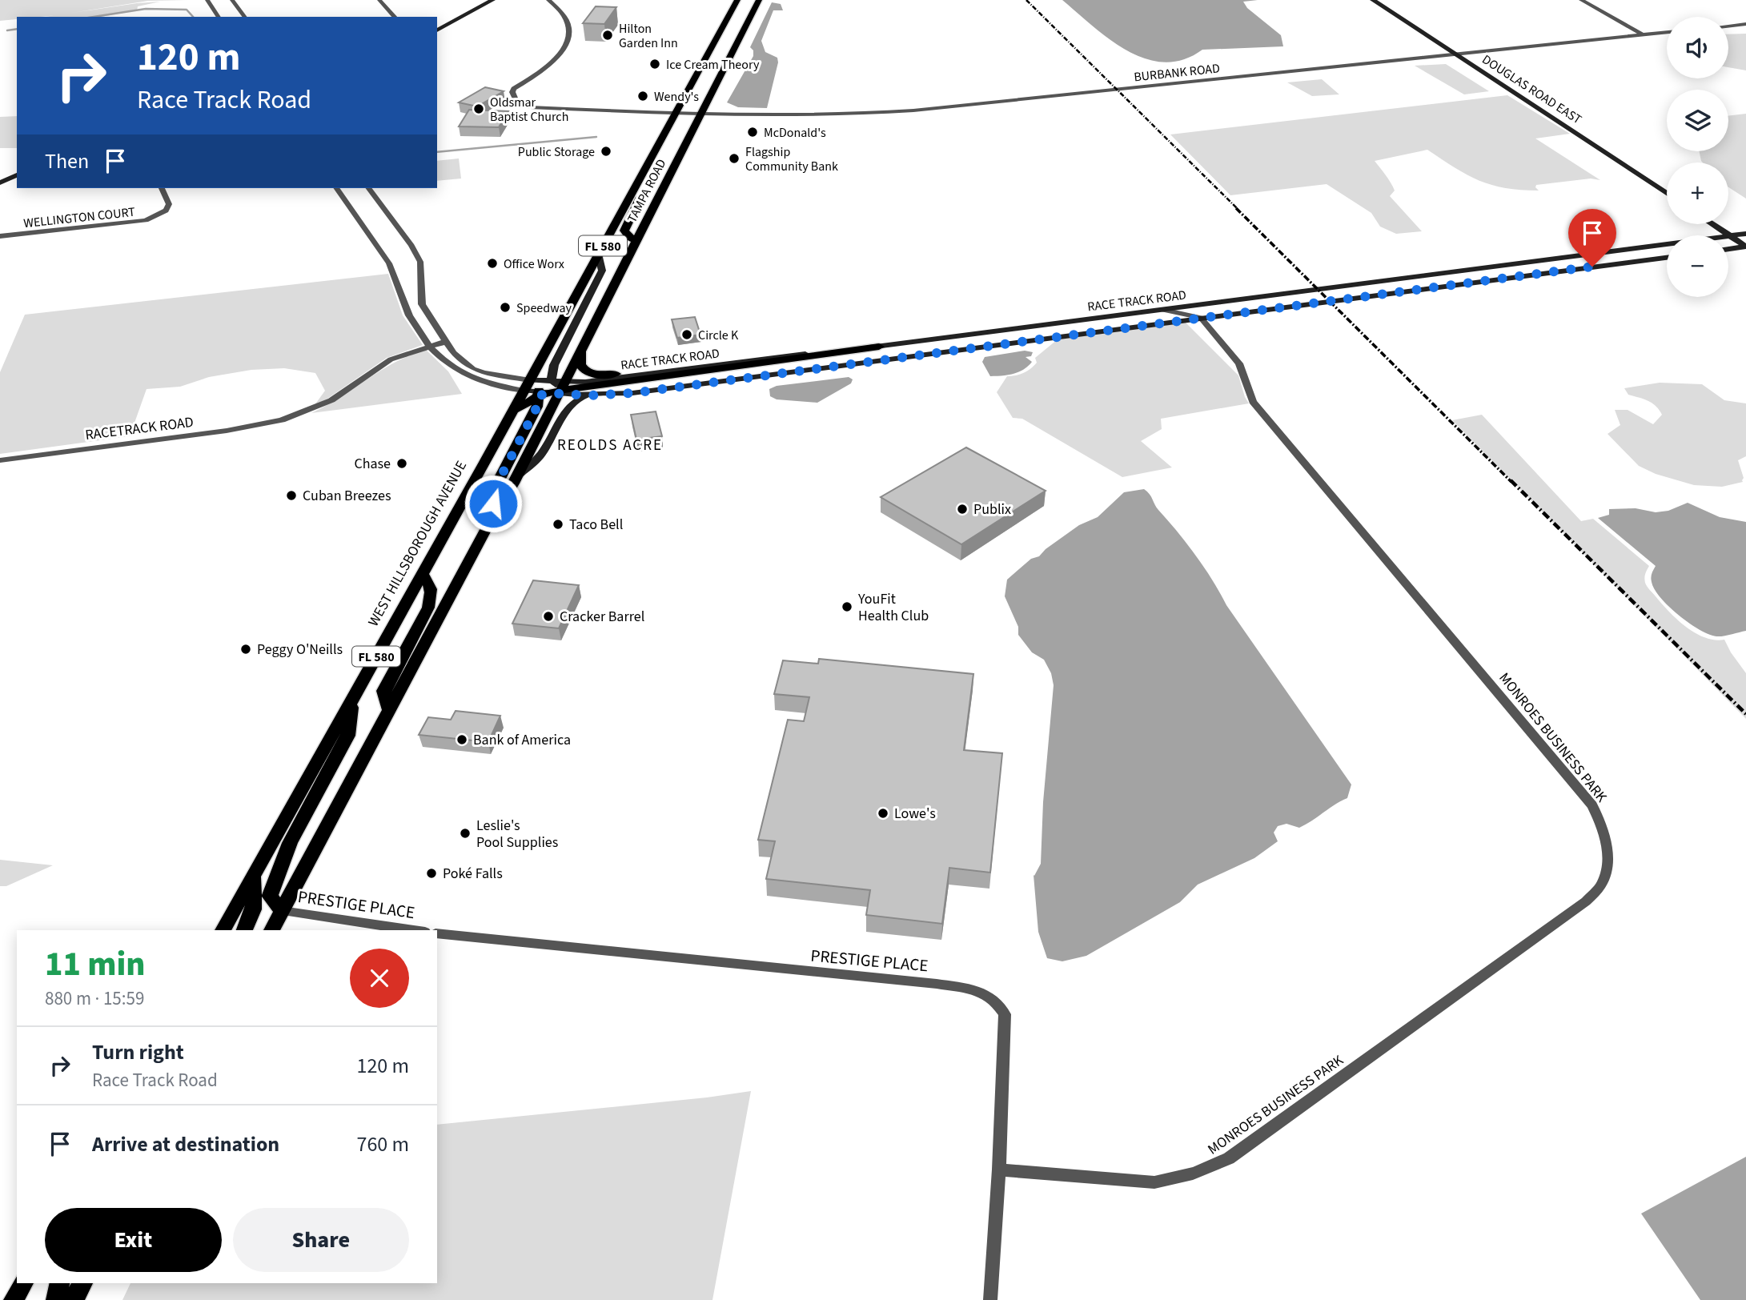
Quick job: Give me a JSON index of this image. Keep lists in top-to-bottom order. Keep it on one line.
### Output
{"streets":{"main road":["DOUGLAS ROAD EAST","TAMPA ROAD","FL 580","RACE TRACK ROAD","WEST HILLSBOROUGH AVENUE"],"street":["BURBANK ROAD","WELLINGTON COURT","RACETRACK ROAD","MONROES BUSINESS PARK","PRESTIGE PLACE"]},"crossings":[["BURBANK ROAD","DOUGLAS ROAD EAST"],["BURBANK ROAD","TAMPA ROAD"],["TAMPA ROAD","FL 580"],["TAMPA ROAD","RACE TRACK ROAD"],["TAMPA ROAD","WEST HILLSBOROUGH AVENUE"],["FL 580","RACE TRACK ROAD"],["FL 580","PRESTIGE PLACE"],["RACE TRACK ROAD","WEST HILLSBOROUGH AVENUE"],["RACE TRACK ROAD","MONROES BUSINESS PARK"],["MONROES BUSINESS PARK","PRESTIGE PLACE"]],"districts":["REOLDS ACRE"],"places":["Hilton Garden Inn","Ice Cream Theory","Wendy's","Oldsmar Baptist Church","McDonald's","Public Storage","Flagship Community Bank","Office Worx","Speedway","Circle K","Chase","Cuban Breezes","Publix","Taco Bell","YouFit Health Club","Cracker Barrel","Peggy O'Neills","Bank of America","Lowe's","Leslie's Pool Supplies","Poké Falls"],"page":{"map_buttons":["+","−"],"turn":["120 m","Race Track Road"],"then":"Then","heading":["11 min","880 m · 15:59"],"list":[{"name":"Turn right","note":"Race Track Road","value":"120 m"},{"name":"Arrive at destination","value":"760 m"}],"buttons":["Exit","Share"]}}
